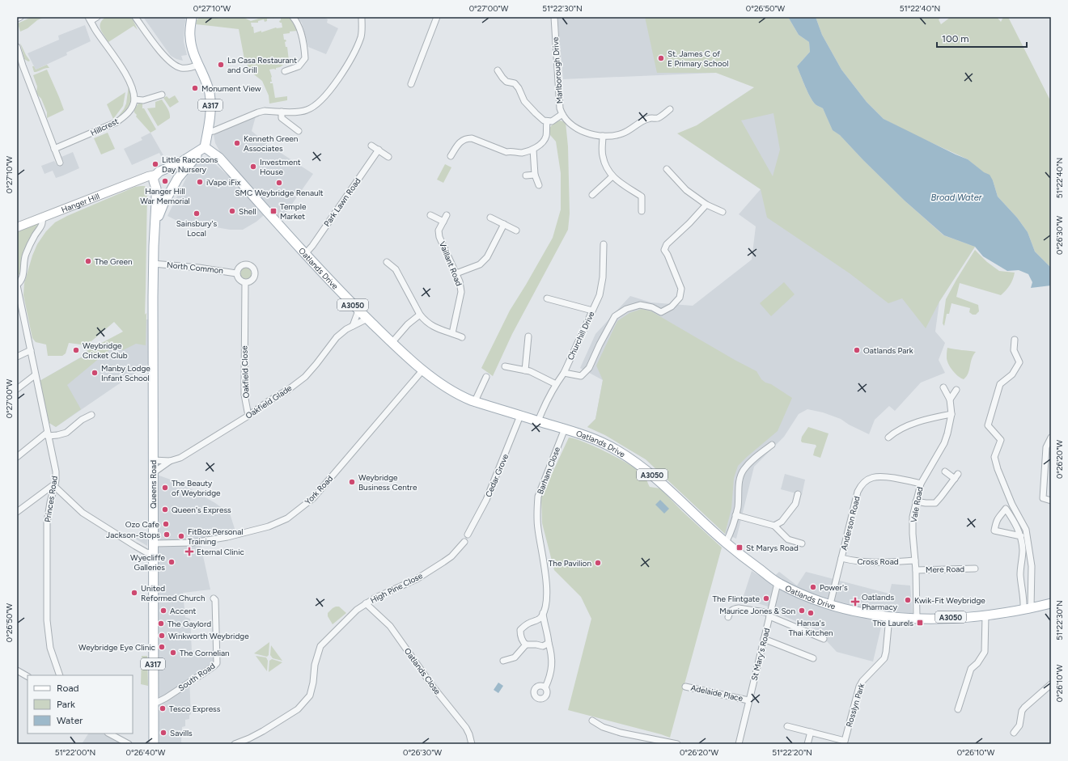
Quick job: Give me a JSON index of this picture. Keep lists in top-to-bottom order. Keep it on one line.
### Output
{"streets":{"main road":["A317","Hanger Hill","Oatlands Drive","A3050","Queens Road"],"street":["Marlborough Drive","Hillcrest","Park Lawn Road","Vaillant Road","North Common","Churchill Drive","Oakfield Close","Oakfield Glade","Barham Close","Cedar Grove","York Road","Princes Road","Vale Road","Anderson Road","Cross Road","Mere Road","High Pine Close","St Mary's Road","Oatlands Close","South Road","Adelaide Place","Rosslyn Park"]},"crossings":[["A317","Oatlands Drive"],["A317","Queens Road"],["Park Lawn Road","Oatlands Drive"],["Hanger Hill","Queens Road"],["North Common","Oakfield Close"],["North Common","Queens Road"],["Oatlands Drive","Churchill Drive"],["Oatlands Drive","Oakfield Glade"],["Oatlands Drive","Barham Close"],["Oatlands Drive","Cedar Grove"],["Oatlands Drive","Queens Road"],["Oatlands Drive","York Road"],["Oatlands Drive","Vale Road"],["Oatlands Drive","Anderson Road"],["Oatlands Drive","St Mary's Road"],["Oatlands Drive","Rosslyn Park"],["Oakfield Close","Oakfield Glade"],["Oakfield Glade","Queens Road"],["Queens Road","York Road"],["Queens Road","South Road"],["Vale Road","Anderson Road"],["Vale Road","Cross Road"],["Vale Road","Mere Road"],["Anderson Road","Cross Road"],["High Pine Close","Oatlands Close"],["St Mary's Road","Adelaide Place"]],"water":["Broad Water"],"places":{"other":["St. James C of E Primary School","La Casa Restaurant and Grill","Monument View","Kenneth Green Associates","Little Raccoons Day Nursery","Investment House","Hanger Hill War Memorial","iVape iFix","SMC Weybridge Renault","Shell","Sainsbury's Local","The Green","Weybridge Cricket Club","Oatlands Park","Manby Lodge Infant School","Weybridge Business Centre","The Beauty of Weybridge","Queen's Express","Ozo Cafe","Jackson-Stops","FitBox Personal Training","Wyecliffe Galleries","The Pavilion","Power's","United Reformed Church","The Flintgate","Kwik-Fit Weybridge","Accent","Maurice Jones & Son","Hansa's Thai Kitchen","The Gaylord","Winkworth Weybridge","Weybridge Eye Clinic","The Cornelian","Tesco Express","Savills"],"transit":["Temple Market","St Marys Road","The Laurels"],"health":["Eternal Clinic","Oatlands Pharmacy"]},"legend":["Road","Park","Water"],"scale_bar":"100 m","coordinates":["0°27'10\"W","0°27'00\"W","51°22'30\"N","0°26'50\"W","51°22'40\"N","0°26'30\"W","0°26'20\"W","0°26'10\"W","51°22'00\"N","0°26'40\"W","51°22'20\"N"]}
